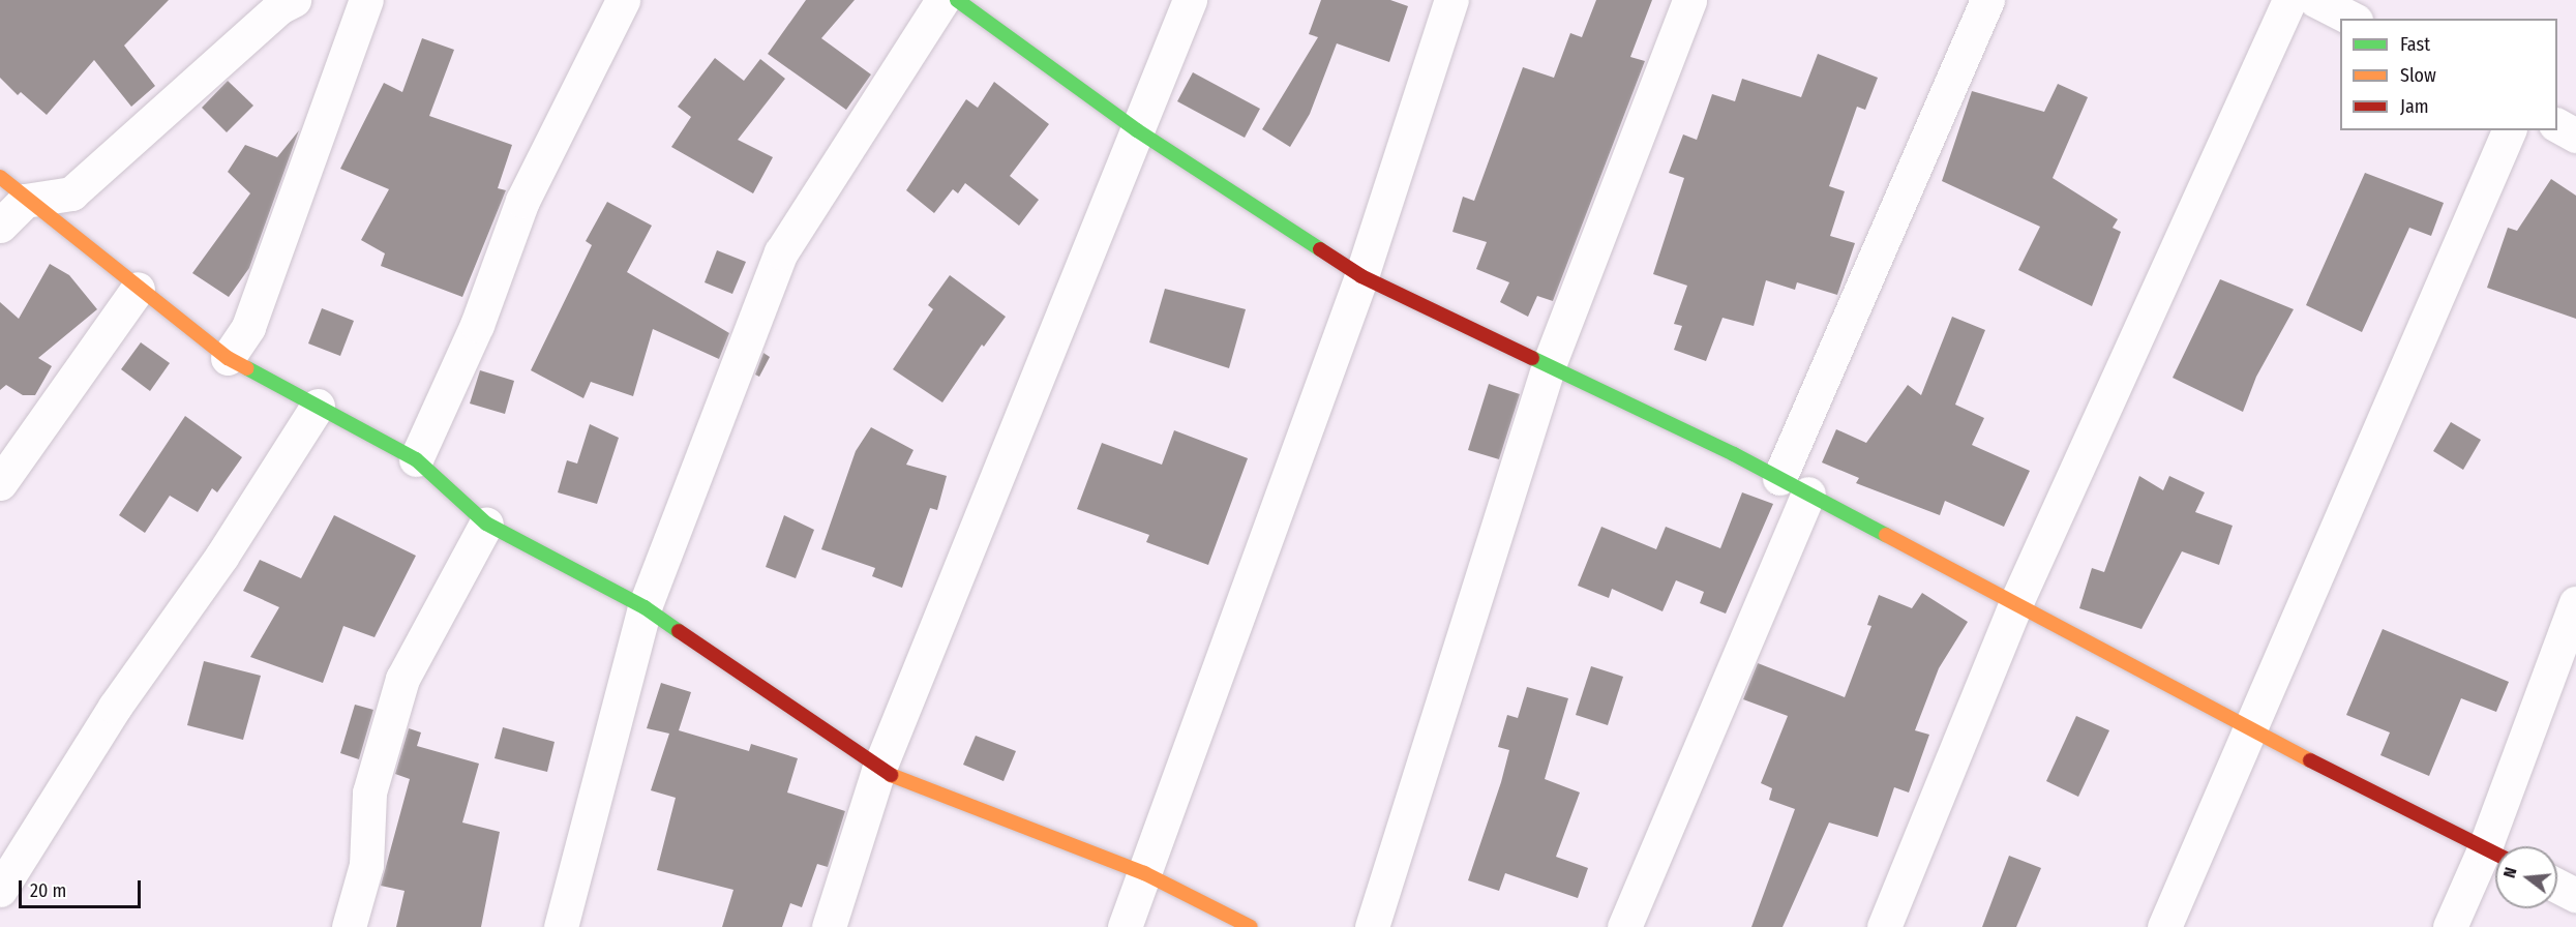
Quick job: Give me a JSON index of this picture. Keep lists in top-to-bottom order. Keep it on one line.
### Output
{"legend":["Fast","Slow","Jam"],"scale_bar":"20 m","north":"left"}
